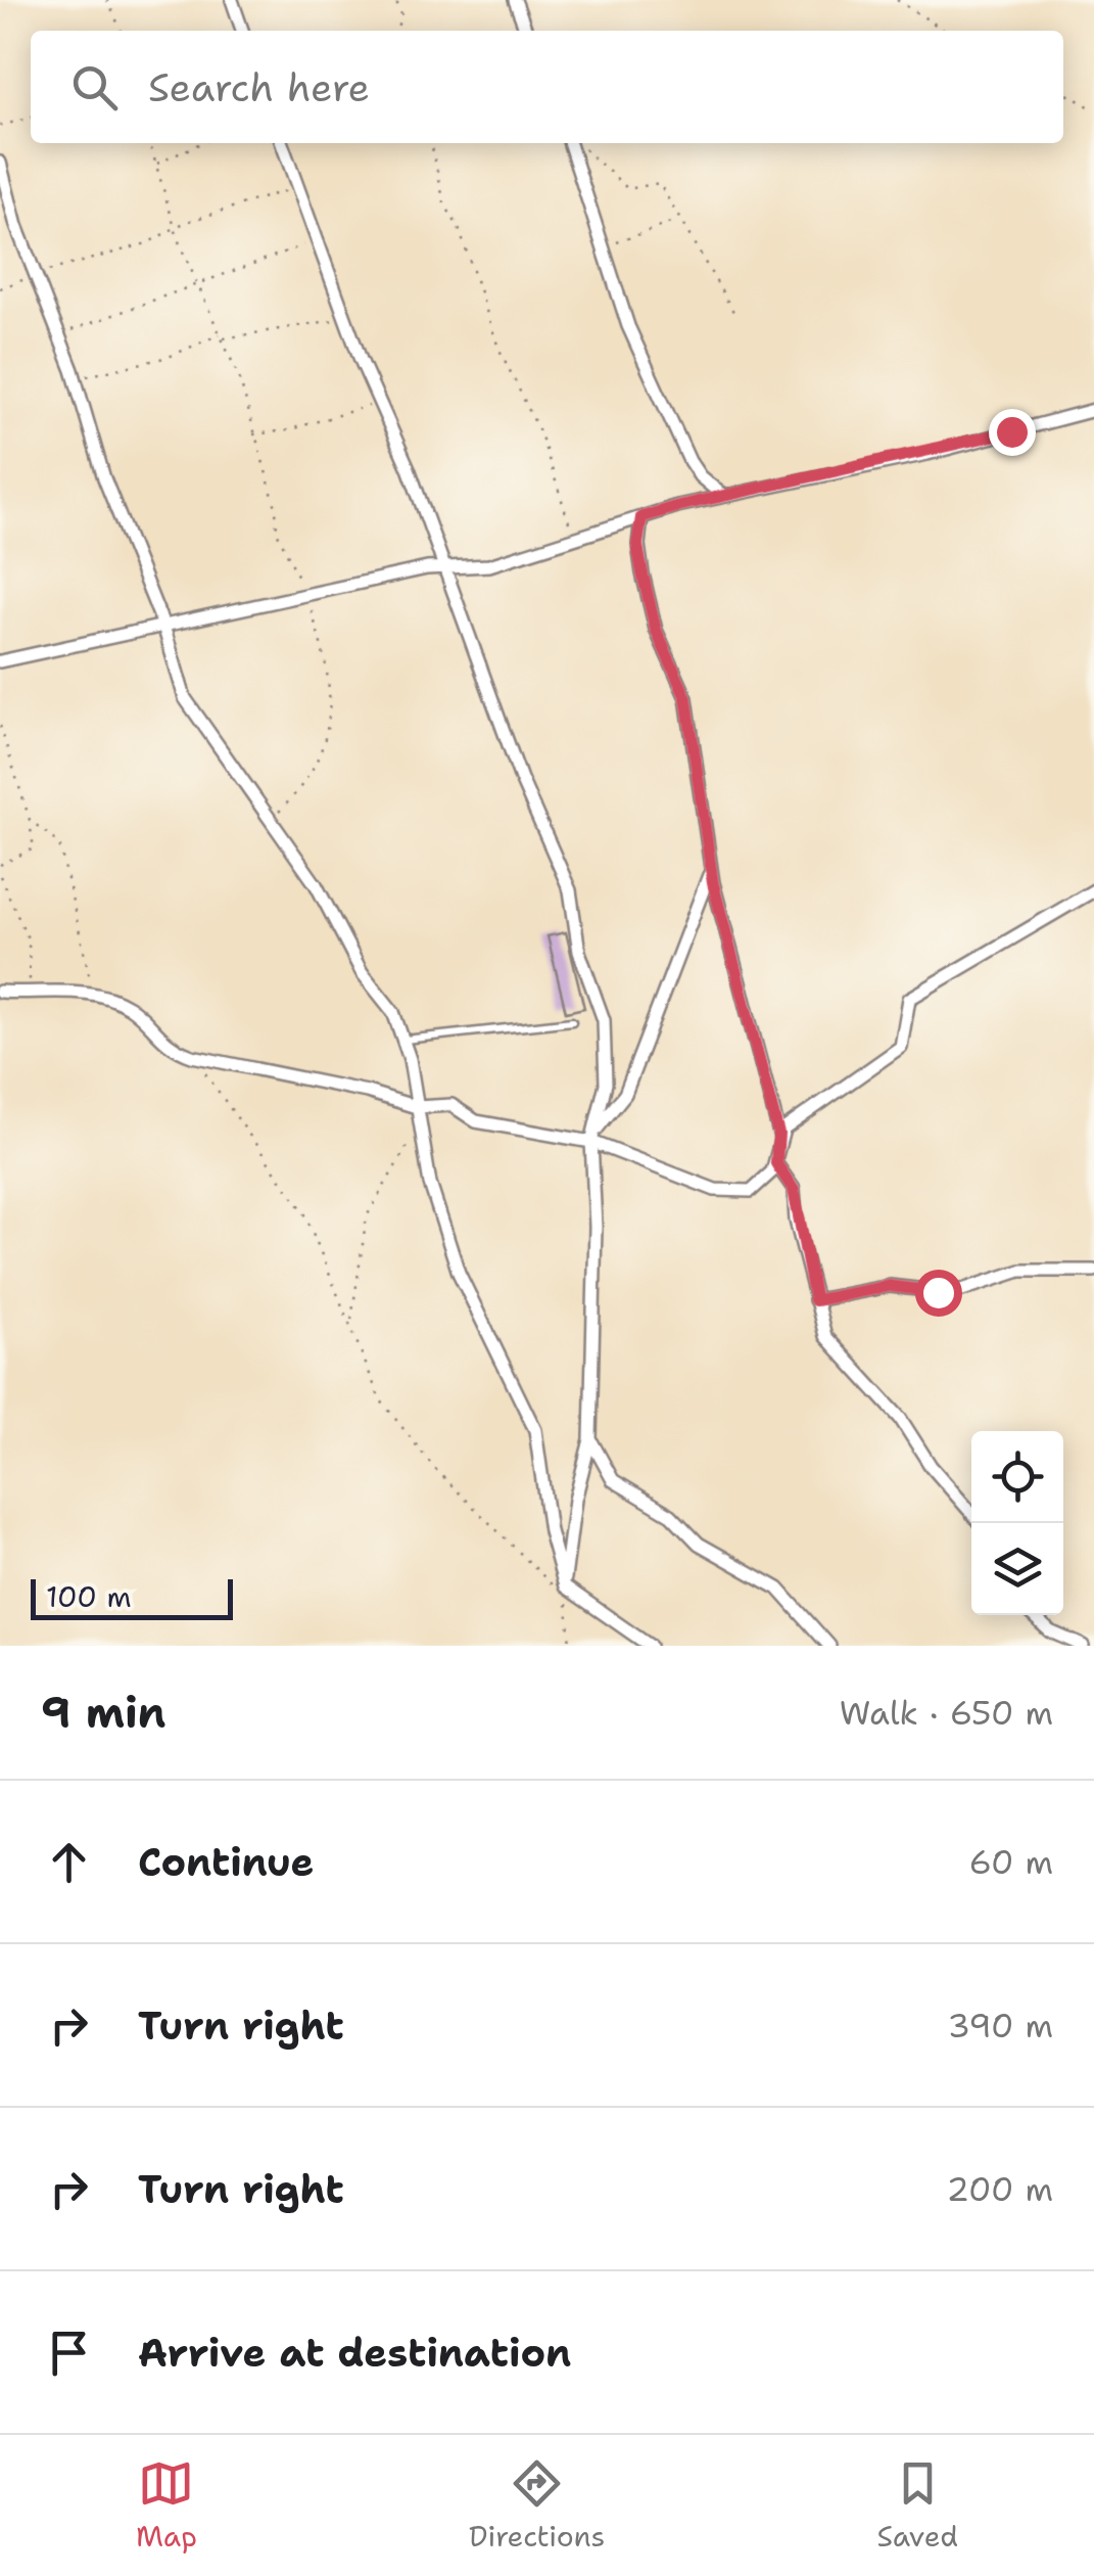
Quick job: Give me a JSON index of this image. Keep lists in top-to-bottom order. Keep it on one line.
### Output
{"scale_bar":"100 m","page":{"search":"Search here","scale":"100 m","heading":["9 min","Walk · 650 m"],"list":[["Continue","60 m"],["Turn right","390 m"],["Turn right","200 m"],"Arrive at destination"],"nav":["Map","Directions","Saved"]}}
